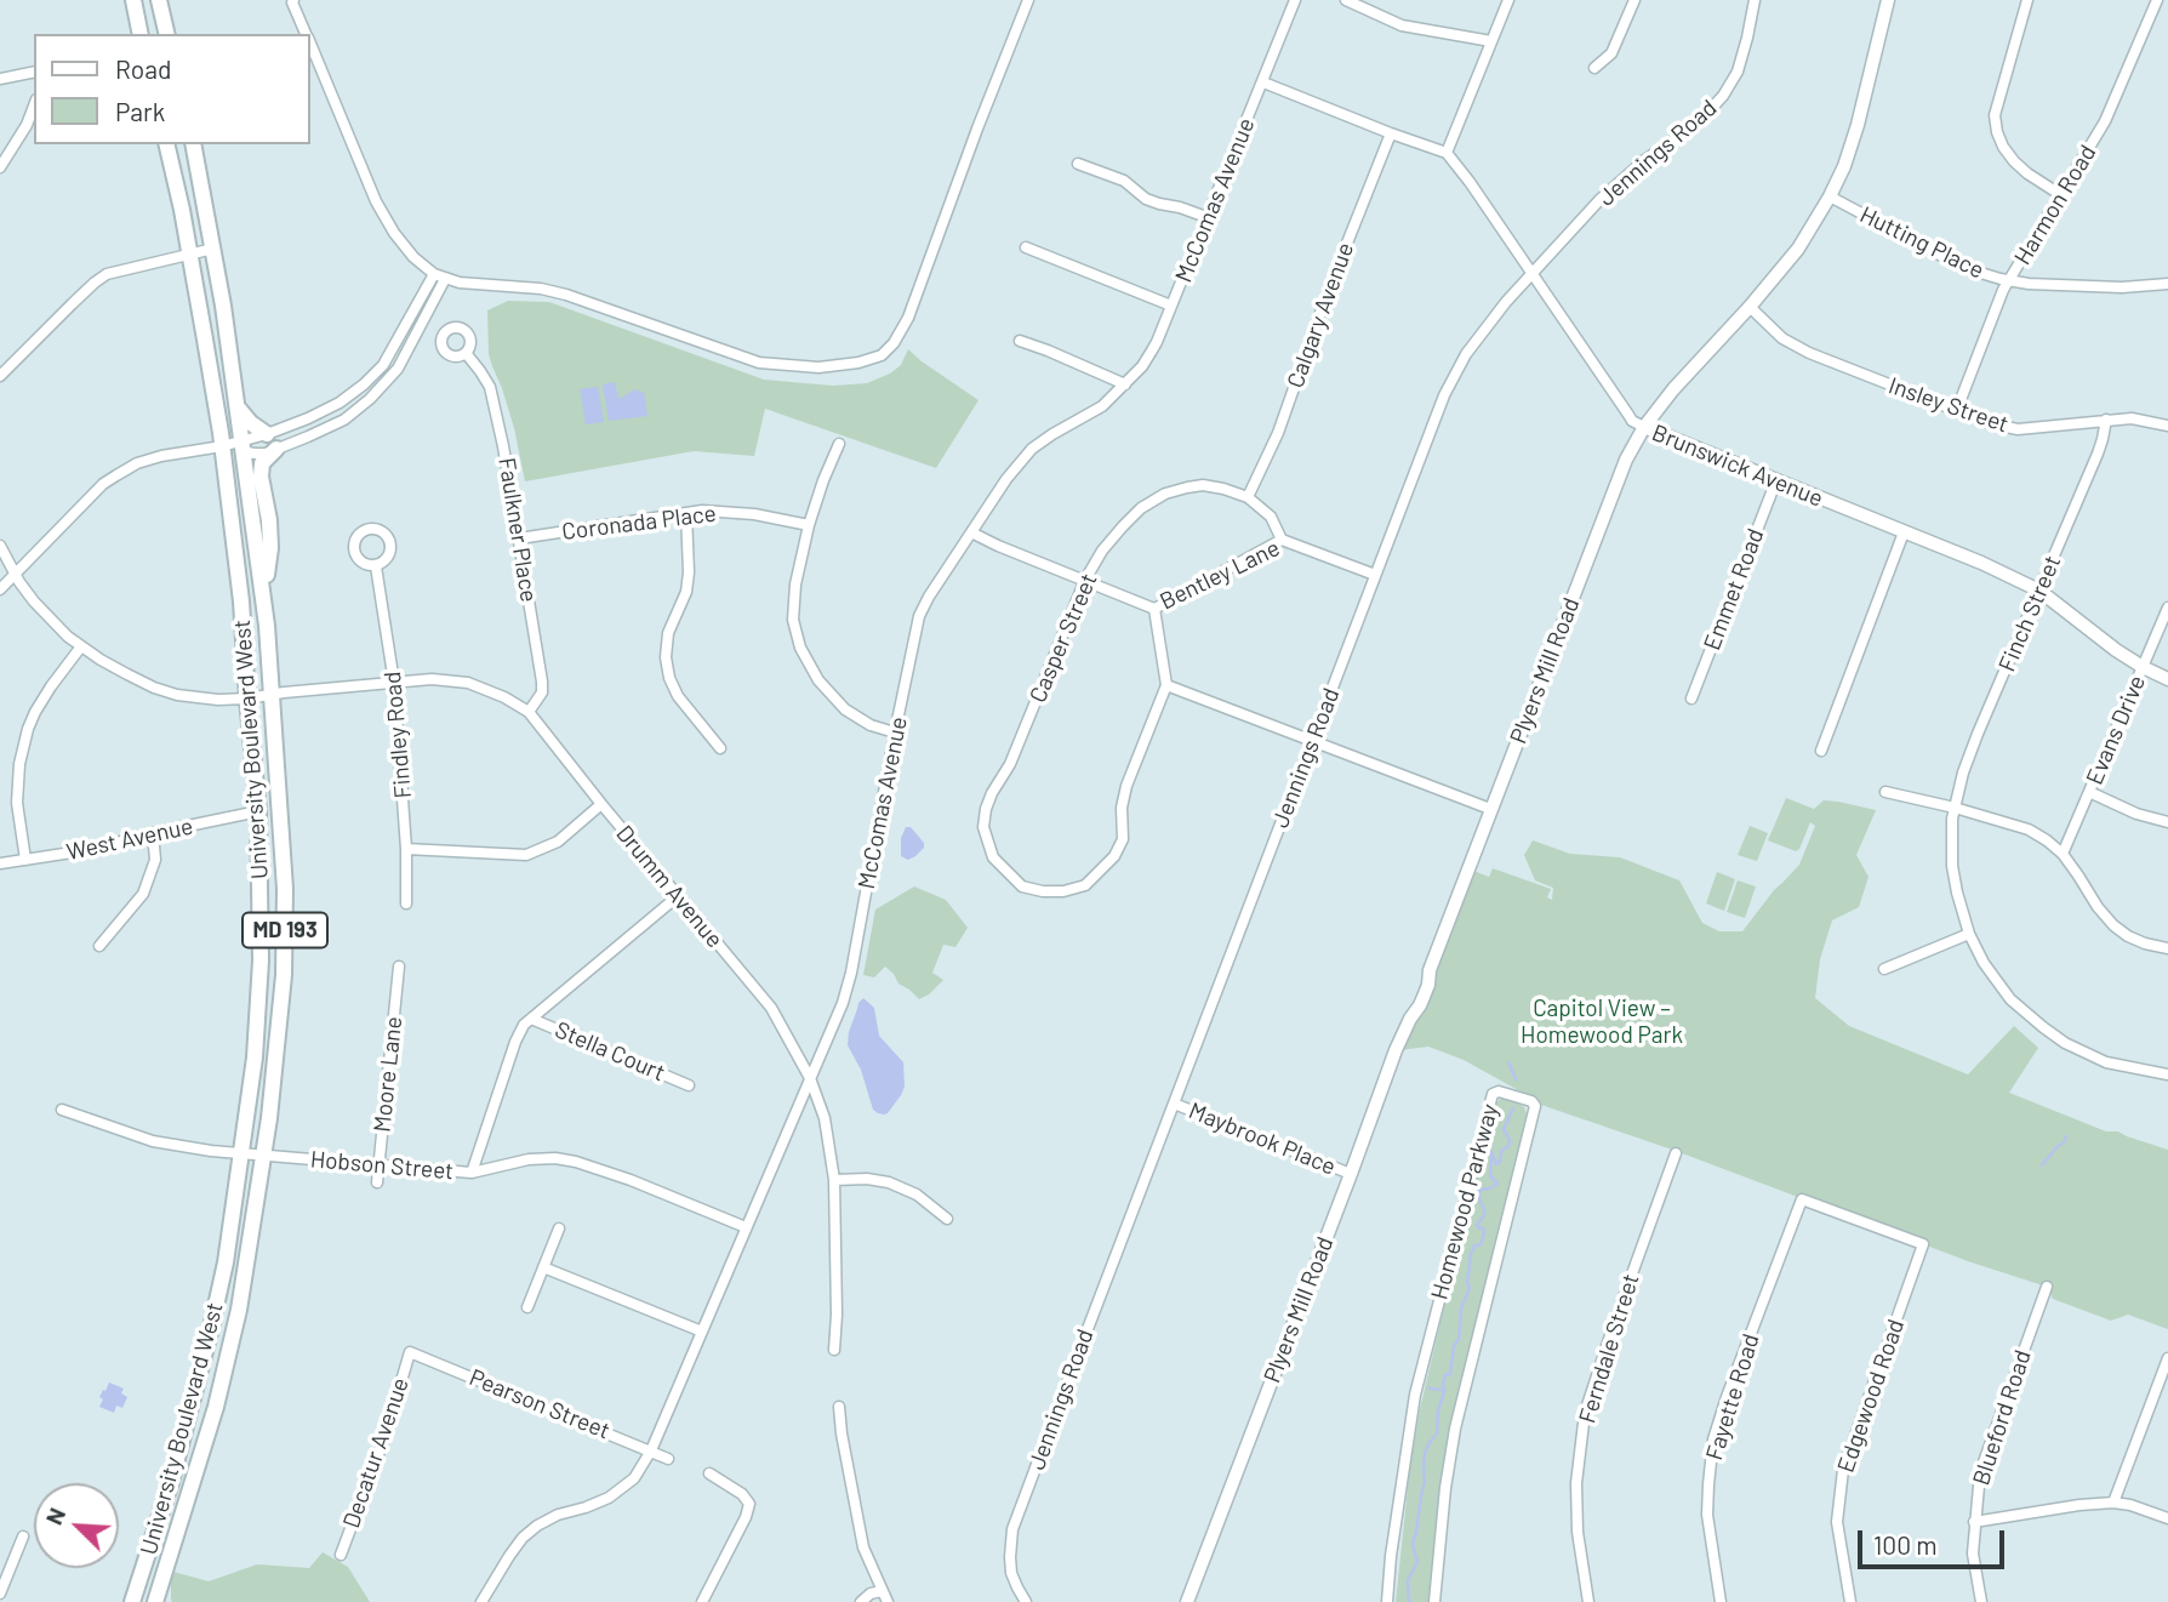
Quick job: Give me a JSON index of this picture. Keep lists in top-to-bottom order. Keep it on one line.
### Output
{"streets":{"main road":["University Boulevard West","MD 193"],"street":["Jennings Road","McComas Avenue","Harmon Road","Hutting Place","Calgary Avenue","Insley Street","Brunswick Avenue","Coronada Place","Faulkner Place","Bentley Lane","Emmet Road","Finch Street","Casper Street","Plyers Mill Road","Evans Drive","Findley Road","West Avenue","Drumm Avenue","Stella Court","Moore Lane","Maybrook Place","Hobson Street","Homewood Parkway","Ferndale Street","Edgewood Road","Fayette Road","Pearson Street","Blueford Road","Decatur Avenue"]},"crossings":[["Jennings Road","Brunswick Avenue"],["Jennings Road","Bentley Lane"],["Jennings Road","Maybrook Place"],["McComas Avenue","Bentley Lane"],["McComas Avenue","Drumm Avenue"],["McComas Avenue","Hobson Street"],["McComas Avenue","Pearson Street"],["Harmon Road","Hutting Place"],["Harmon Road","Insley Street"],["Hutting Place","Plyers Mill Road"],["Calgary Avenue","Casper Street"],["Insley Street","Finch Street"],["Insley Street","Plyers Mill Road"],["Brunswick Avenue","Emmet Road"],["Brunswick Avenue","Finch Street"],["Brunswick Avenue","Plyers Mill Road"],["Brunswick Avenue","Evans Drive"],["Coronada Place","Faulkner Place"],["Faulkner Place","Drumm Avenue"],["Bentley Lane","Casper Street"],["Plyers Mill Road","Maybrook Place"],["Findley Road","Drumm Avenue"],["University Boulevard West","West Avenue"],["University Boulevard West","Drumm Avenue"],["University Boulevard West","Hobson Street"],["Moore Lane","Hobson Street"],["Edgewood Road","Fayette Road"],["Pearson Street","Decatur Avenue"]],"parks":["Capitol View – Homewood Park"],"legend":["Road","Park"],"scale_bar":"100 m","north":"top left"}
